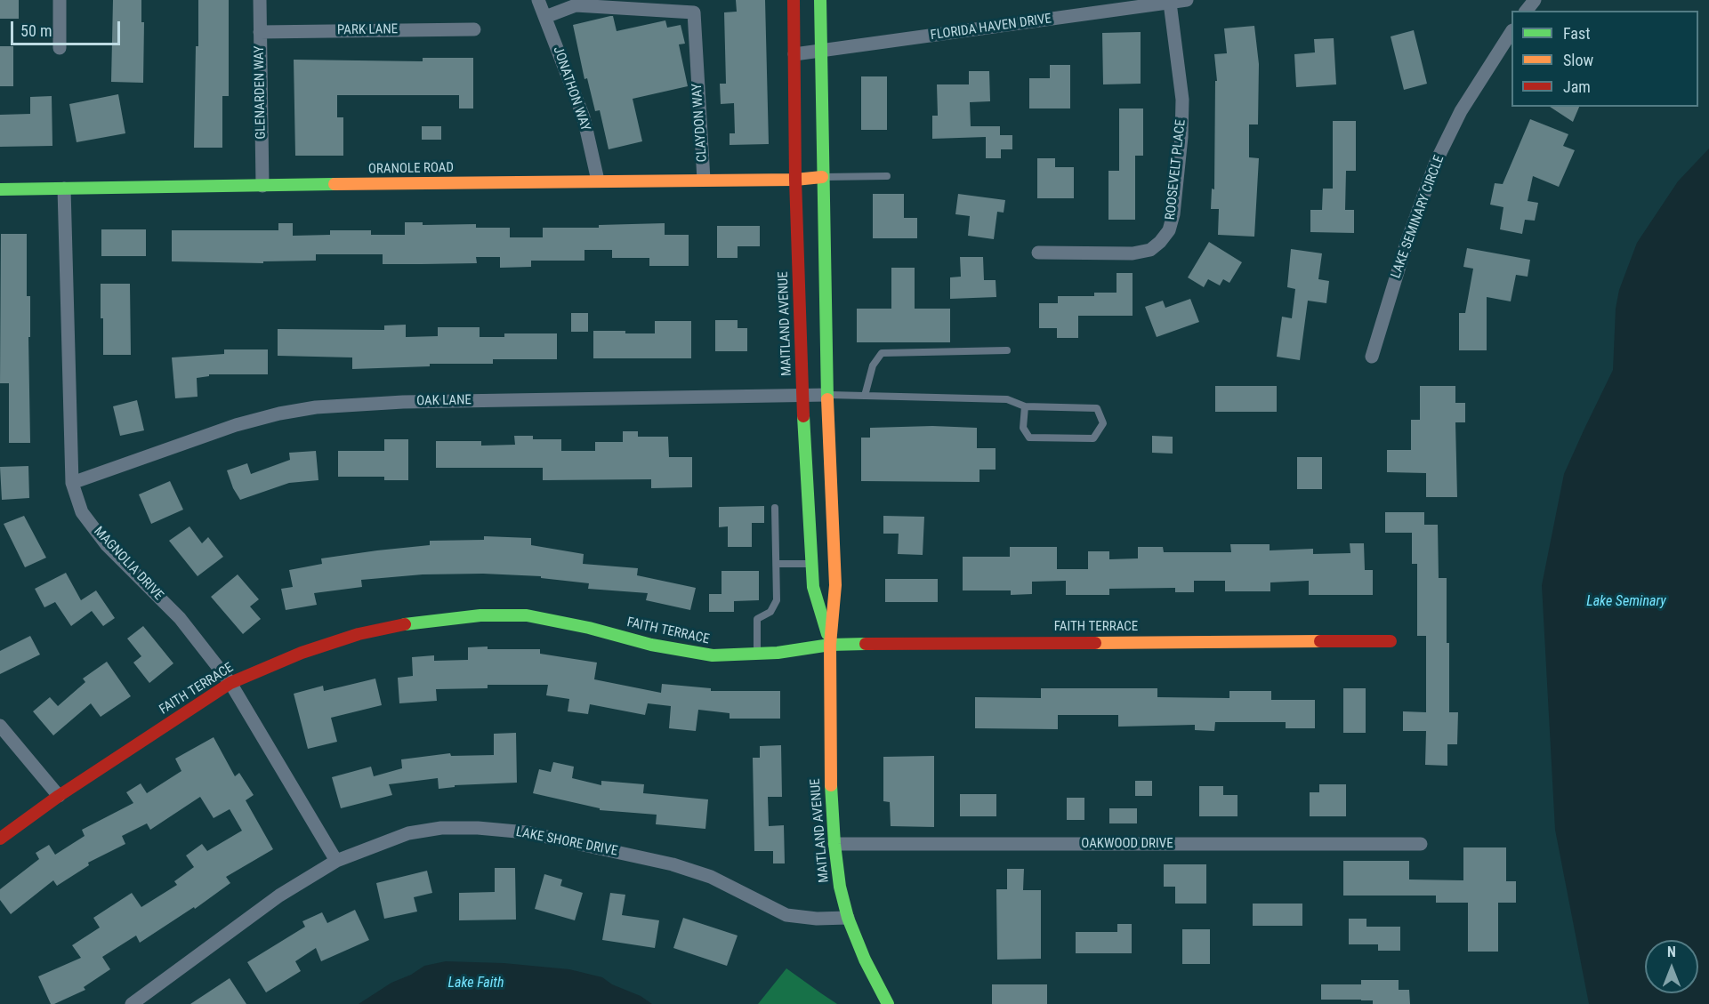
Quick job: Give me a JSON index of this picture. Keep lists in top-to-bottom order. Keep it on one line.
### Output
{"streets":{"street":["FLORIDA HAVEN DRIVE","PARK LANE","JONATHON WAY","GLENARDEN WAY","CLAYDON WAY","ORANOLE ROAD","ROOSEVELT PLACE","LAKE SEMINARY CIRCLE","MAITLAND AVENUE","OAK LANE","MAGNOLIA DRIVE","FAITH TERRACE","LAKE SHORE DRIVE","OAKWOOD DRIVE"]},"crossings":[["FLORIDA HAVEN DRIVE","ROOSEVELT PLACE"],["FLORIDA HAVEN DRIVE","MAITLAND AVENUE"],["PARK LANE","GLENARDEN WAY"],["JONATHON WAY","CLAYDON WAY"],["JONATHON WAY","ORANOLE ROAD"],["GLENARDEN WAY","ORANOLE ROAD"],["CLAYDON WAY","ORANOLE ROAD"],["ORANOLE ROAD","MAITLAND AVENUE"],["ORANOLE ROAD","MAGNOLIA DRIVE"],["MAITLAND AVENUE","OAK LANE"],["MAITLAND AVENUE","FAITH TERRACE"],["MAITLAND AVENUE","LAKE SHORE DRIVE"],["MAITLAND AVENUE","OAKWOOD DRIVE"],["OAK LANE","MAGNOLIA DRIVE"],["MAGNOLIA DRIVE","FAITH TERRACE"],["MAGNOLIA DRIVE","LAKE SHORE DRIVE"]],"water":["Lake Seminary","Lake Faith"],"legend":["Fast","Slow","Jam"],"scale_bar":"50 m","north":"top"}
